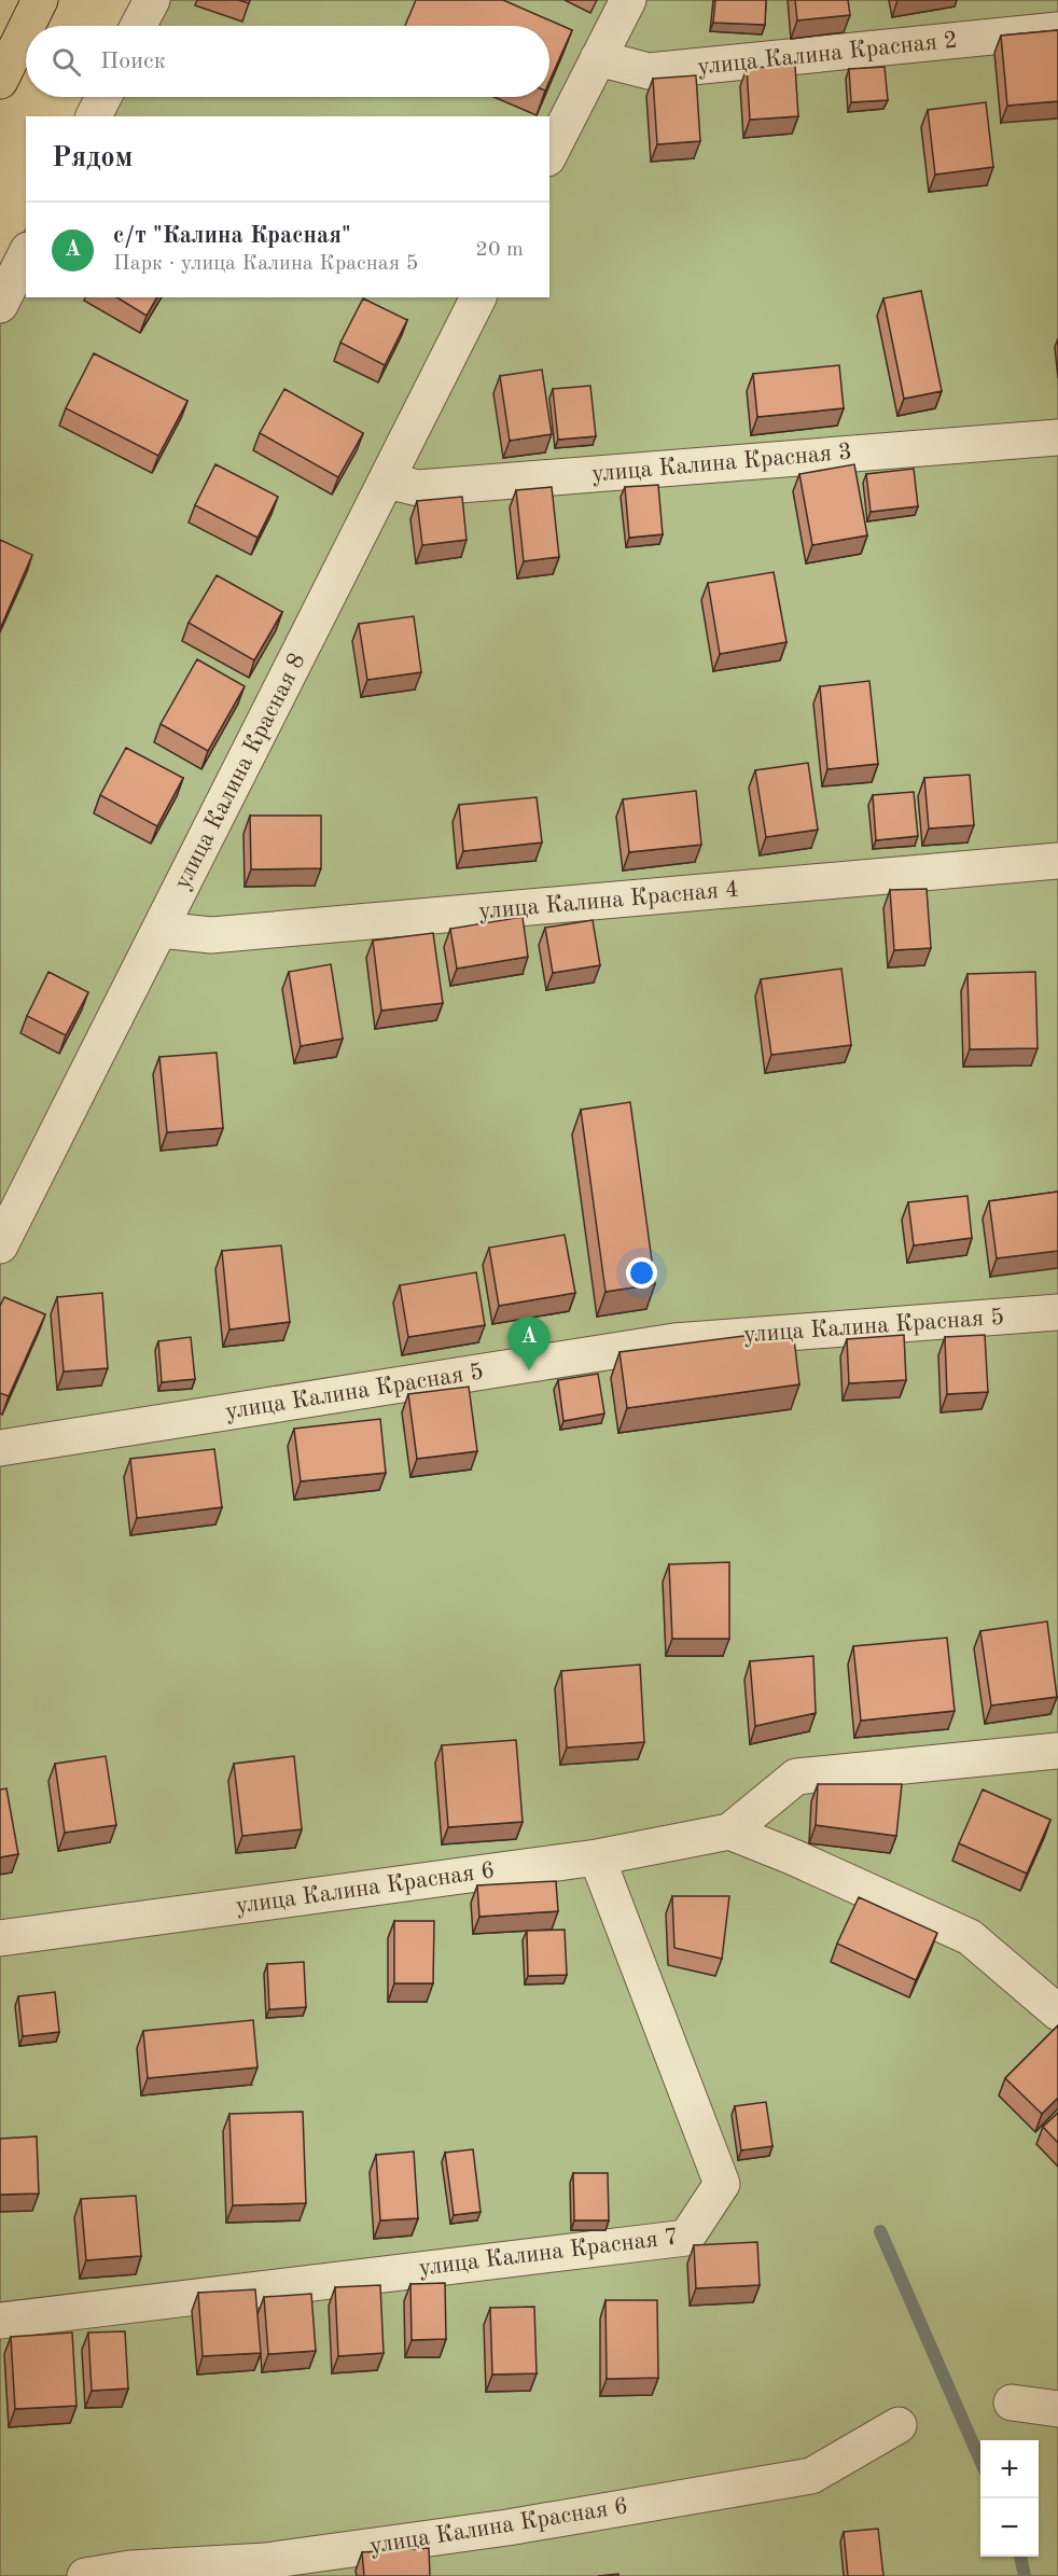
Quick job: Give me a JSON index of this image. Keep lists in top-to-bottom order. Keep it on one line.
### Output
{"streets":{"street":["улица Калина Красная 2","улица Калина Красная 3","улица Калина Красная 8","улица Калина Красная 4","улица Калина Красная 5","улица Калина Красная 6","улица Калина Красная 7"]},"crossings":[["улица Калина Красная 3","улица Калина Красная 8"],["улица Калина Красная 8","улица Калина Красная 4"],["улица Калина Красная 6","улица Калина Красная 7"]],"page":{"search":"Поиск","heading":"Рядом","list":[{"mark":"A","name":"с/т \"Калина Красная\"","note":"Парк · улица Калина Красная 5","value":"20 m"}],"pins":"A","map_buttons":["+","−"]}}
